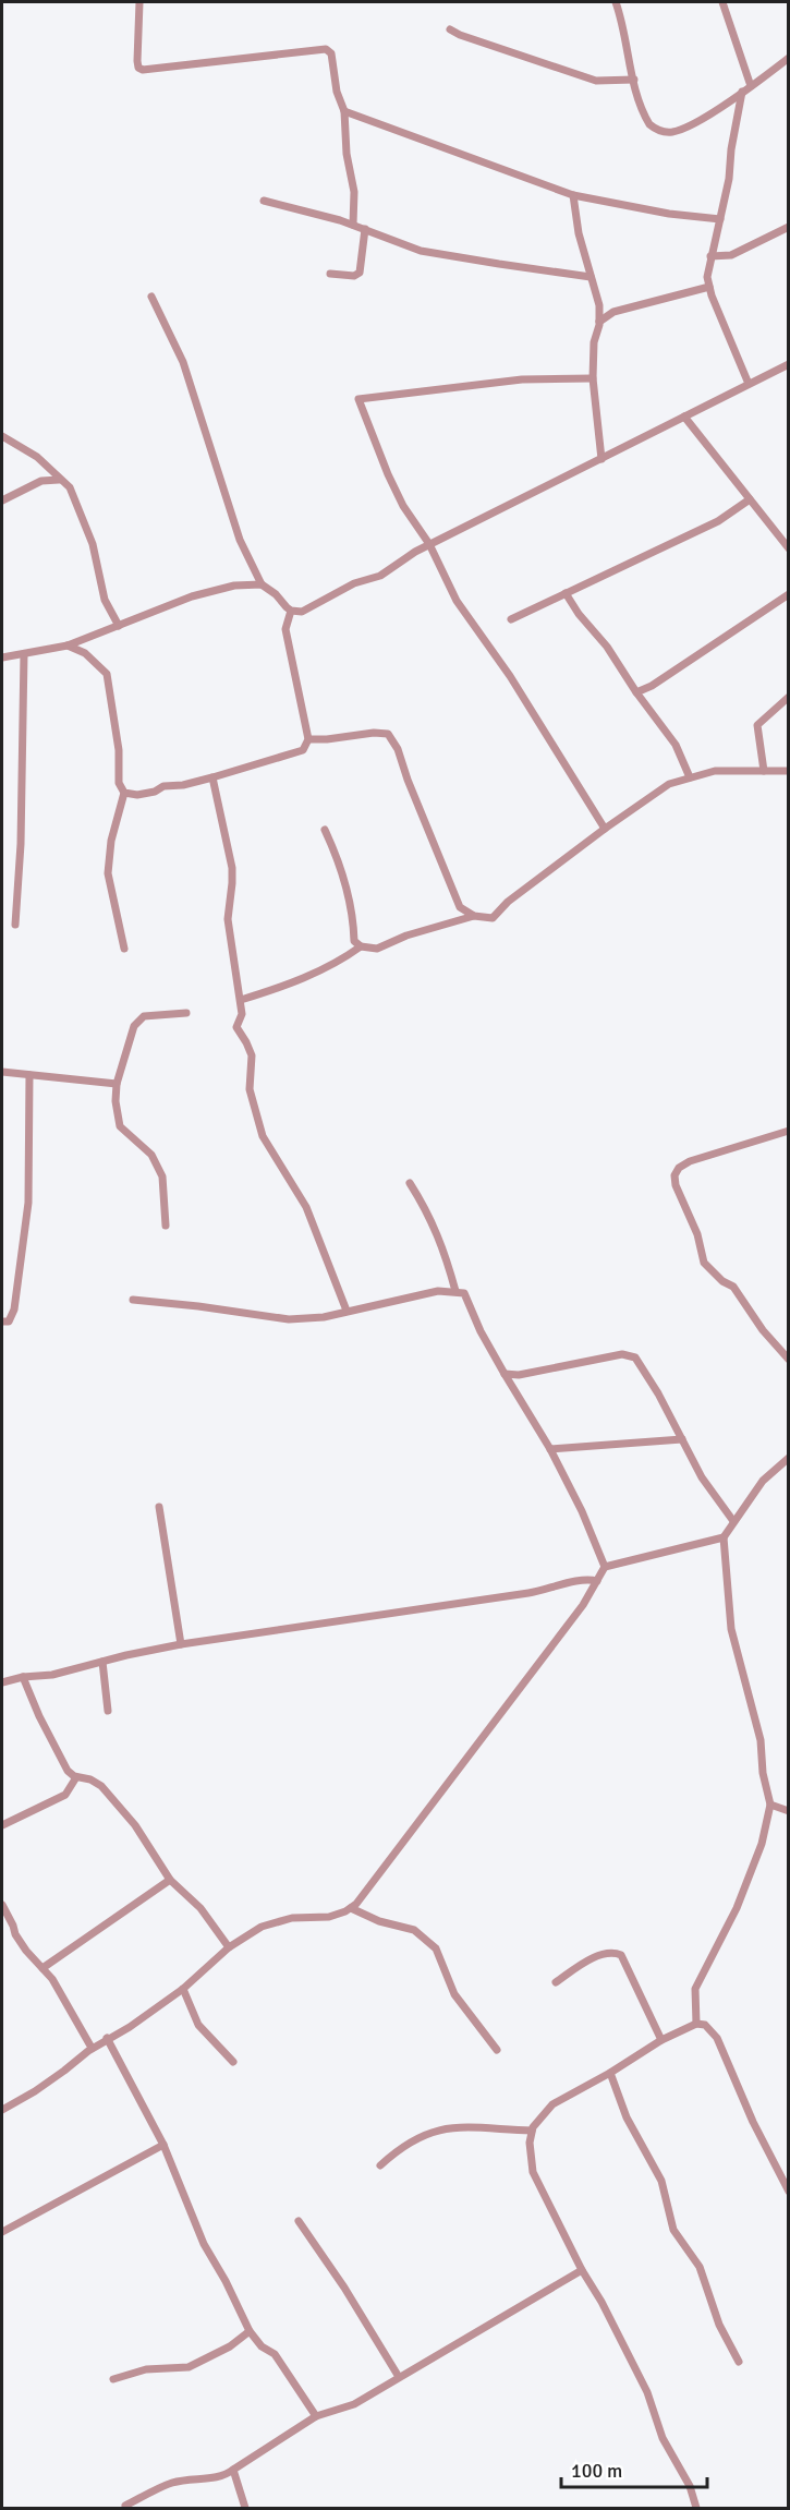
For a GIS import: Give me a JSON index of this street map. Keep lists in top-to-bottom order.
{
  "scale_bar": "100 m"
}
